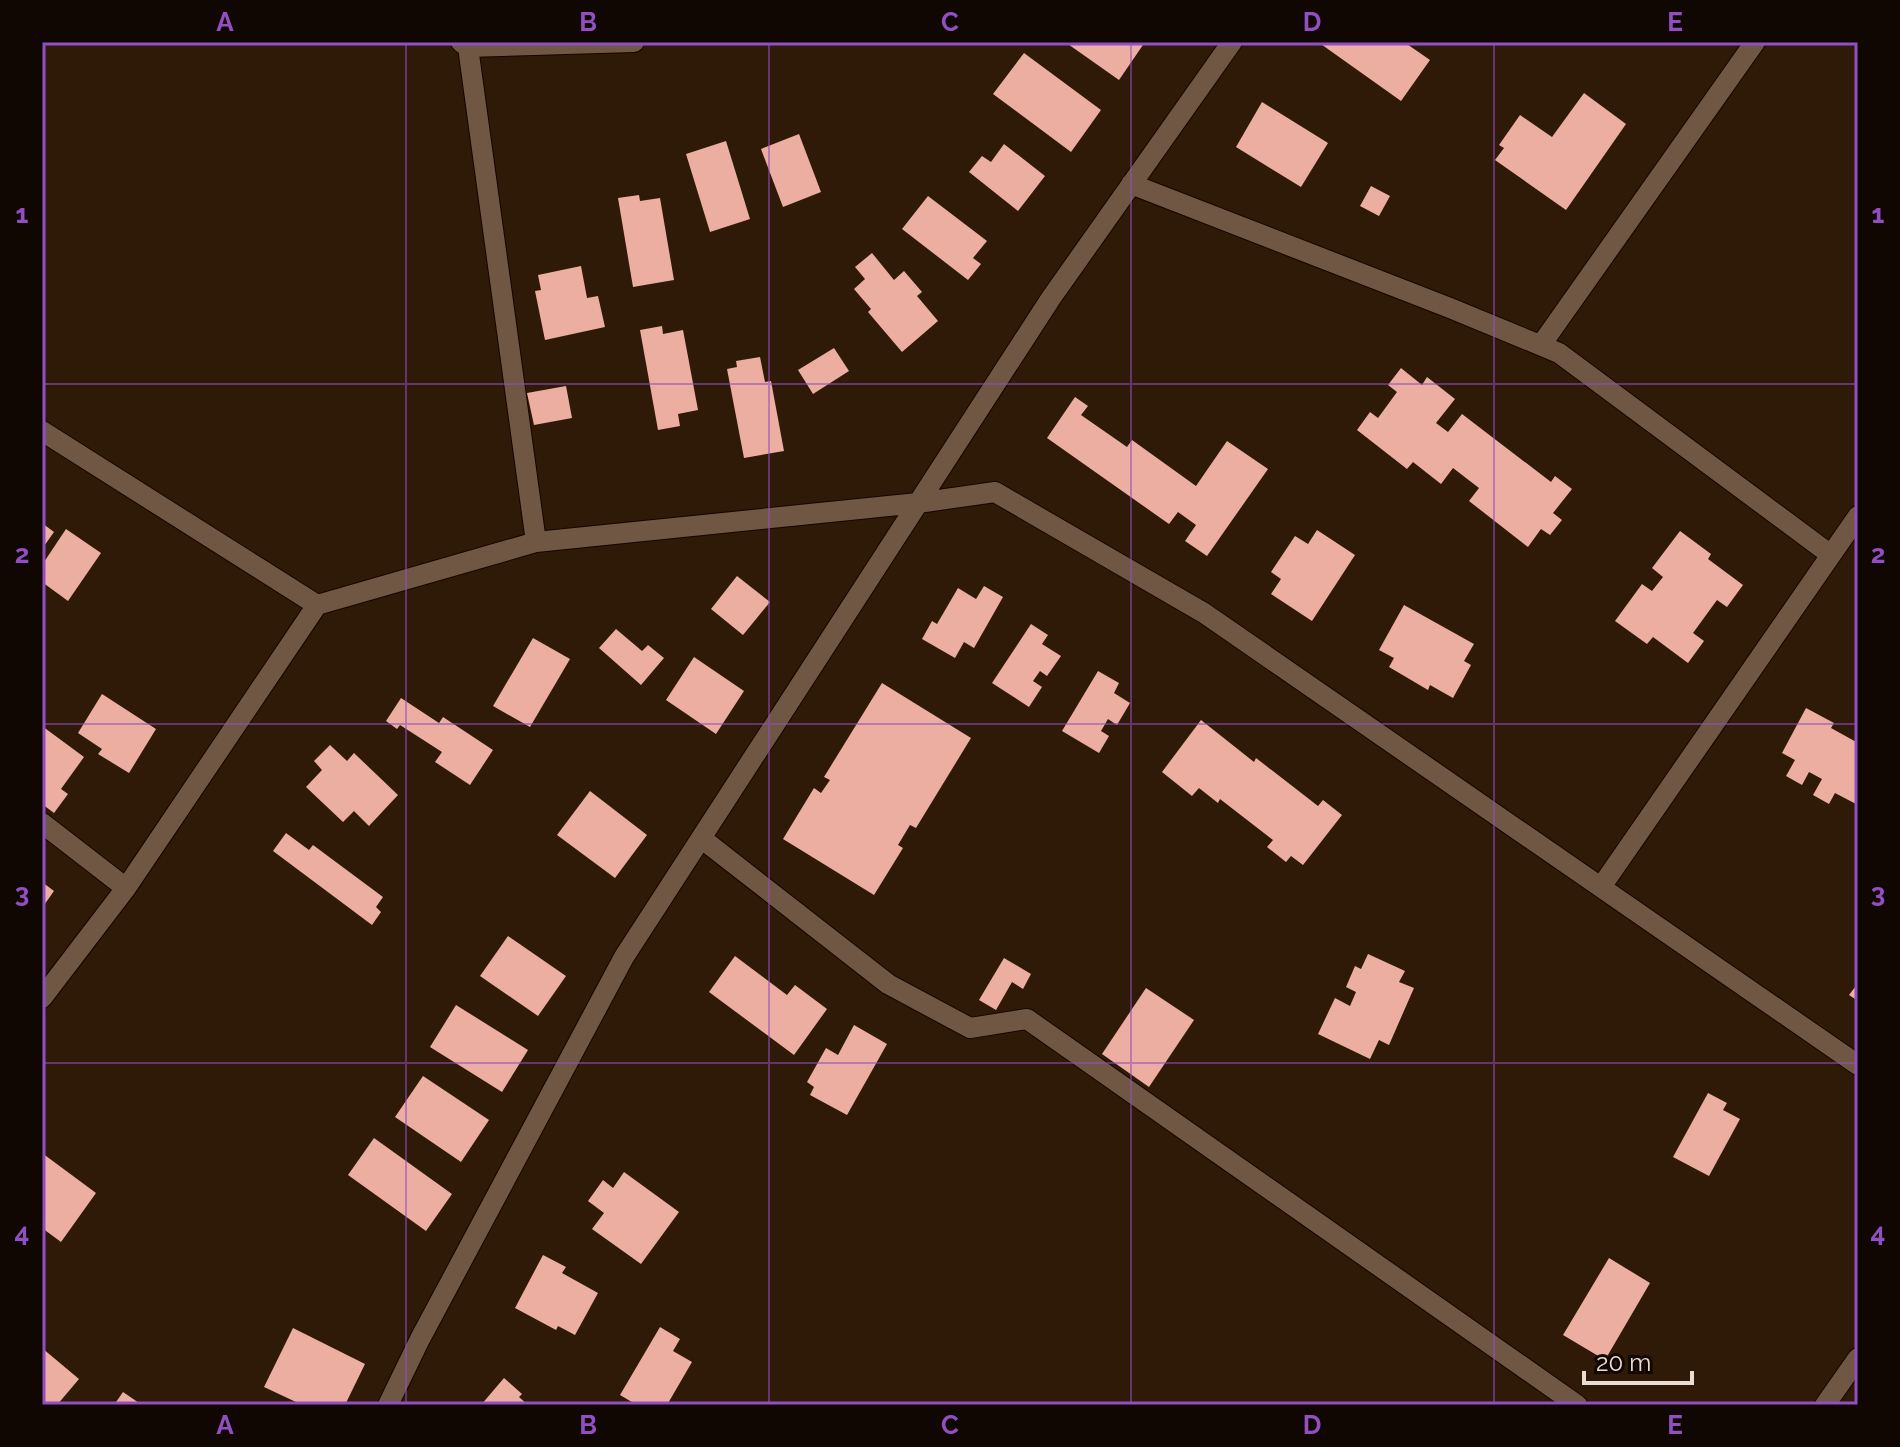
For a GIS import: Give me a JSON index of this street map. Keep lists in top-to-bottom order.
{
  "scale_bar": "20 m",
  "grid": {
    "columns": [
      "A",
      "B",
      "C",
      "D",
      "E"
    ],
    "rows": [
      "1",
      "2",
      "3",
      "4"
    ]
  }
}
